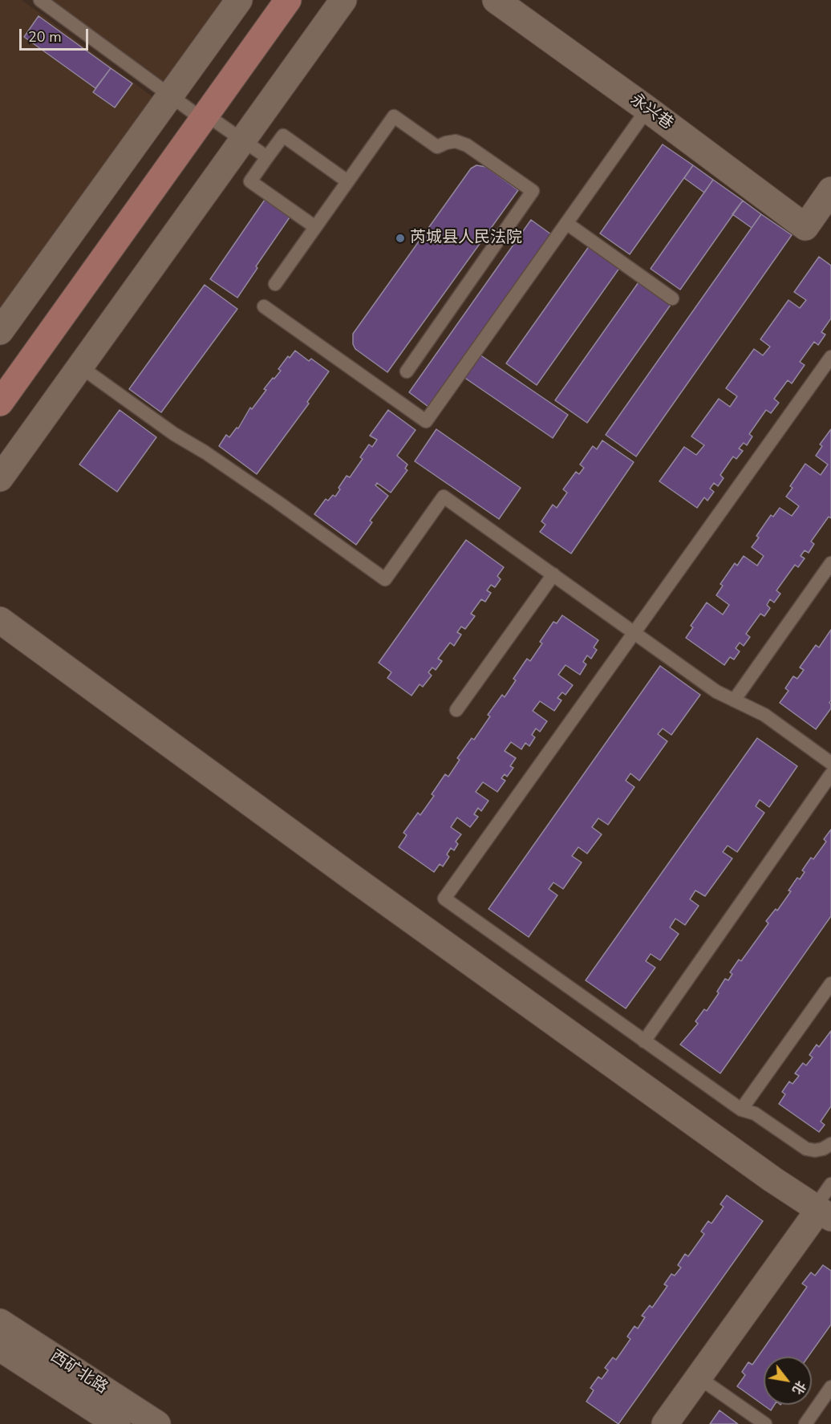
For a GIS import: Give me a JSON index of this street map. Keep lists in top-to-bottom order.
{
  "streets": {
    "street": ["永兴巷", "西矿北路"]
  },
  "places": ["芮城县人民法院"],
  "scale_bar": "20 m",
  "north": "bottom right"
}
